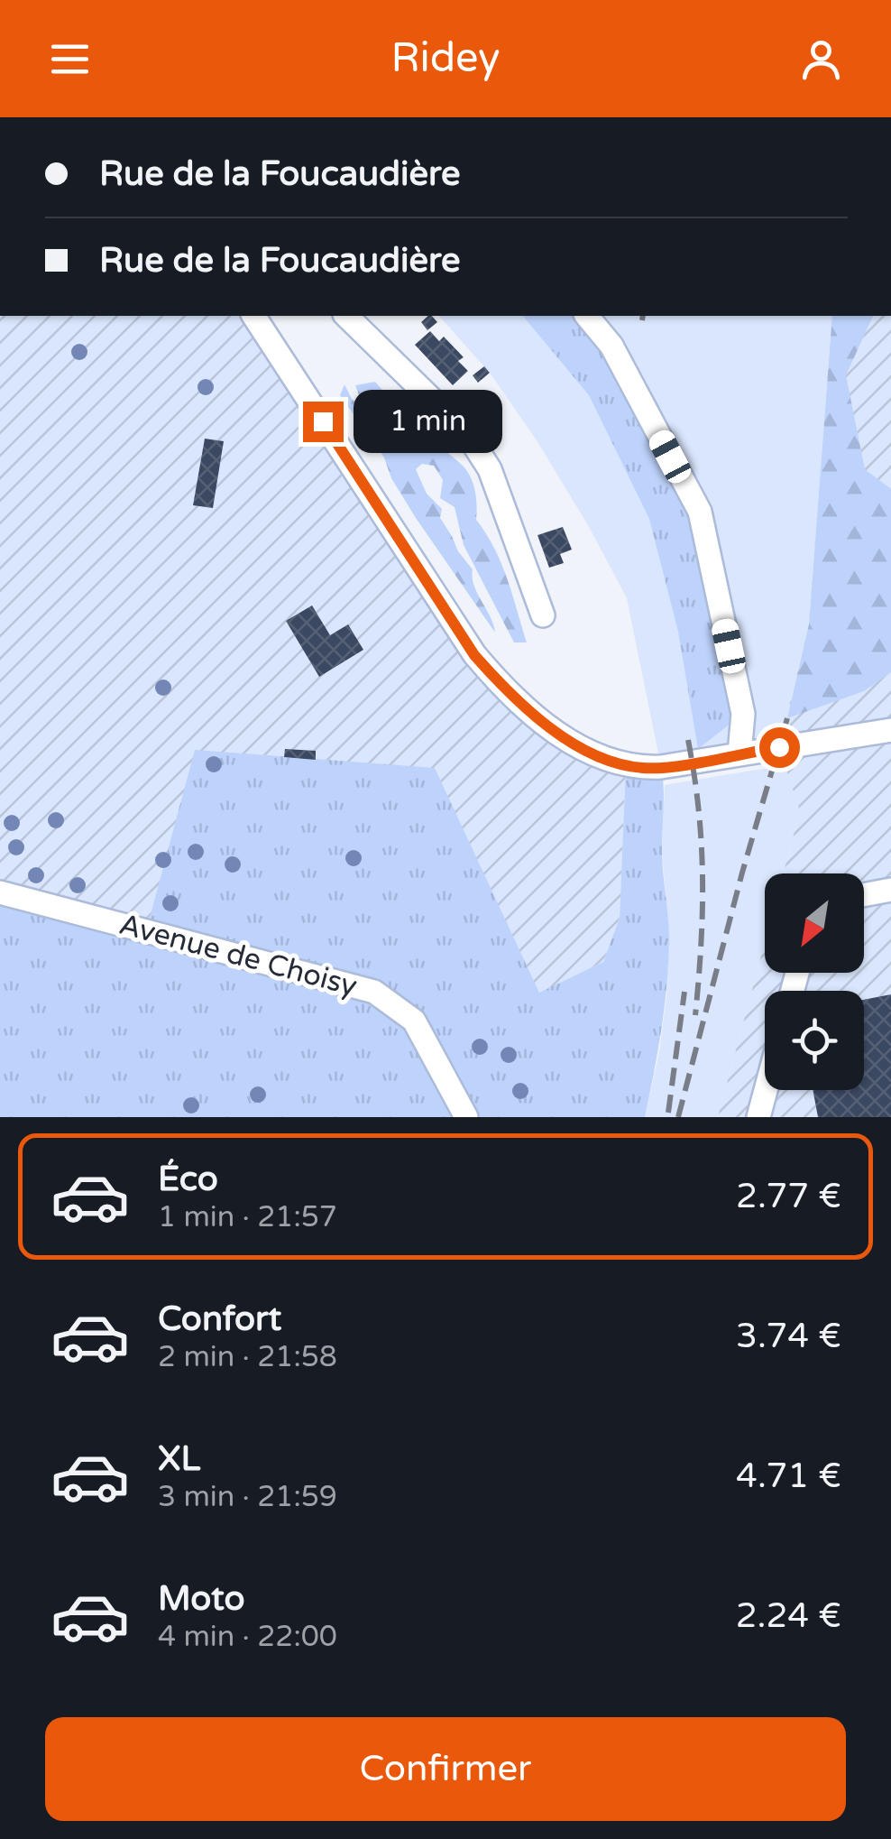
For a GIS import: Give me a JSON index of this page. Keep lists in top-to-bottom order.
{
  "streets": {
    "street": ["Avenue de Choisy"]
  },
  "north": "bottom left",
  "page": {
    "header": "Ridey",
    "banner": ["Rue de la Foucaudière", "Rue de la Foucaudière"],
    "bubble": "1 min",
    "list": [
      {
        "name": "Éco",
        "note": "1 min · 21:57",
        "value": "2.77 €"
      },
      {
        "name": "Confort",
        "note": "2 min · 21:58",
        "value": "3.74 €"
      },
      {
        "name": "XL",
        "note": "3 min · 21:59",
        "value": "4.71 €"
      },
      {
        "name": "Moto",
        "note": "4 min · 22:00",
        "value": "2.24 €"
      }
    ],
    "buttons": "Confirmer"
  }
}
